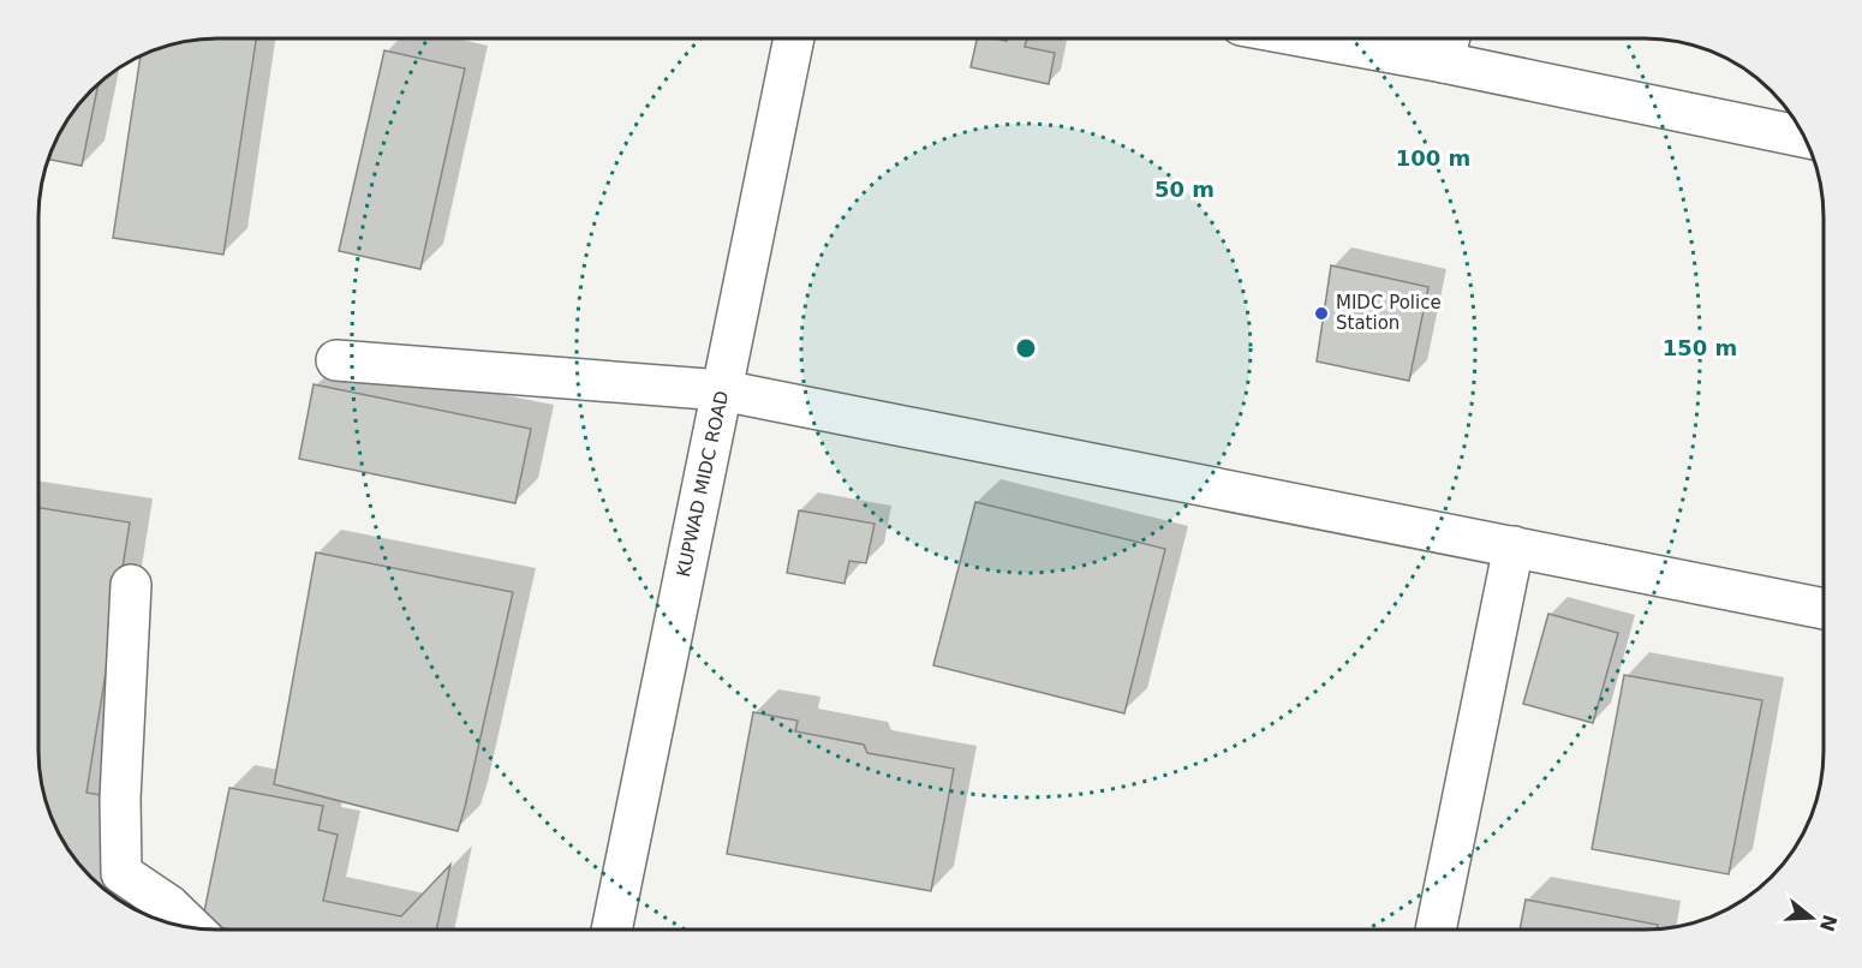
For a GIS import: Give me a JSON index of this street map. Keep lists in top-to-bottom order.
{
  "streets": {
    "street": ["KUPWAD MIDC ROAD"]
  },
  "places": ["MIDC Police Station"],
  "north": "right",
  "rings": ["100 m", "50 m", "150 m"]
}
